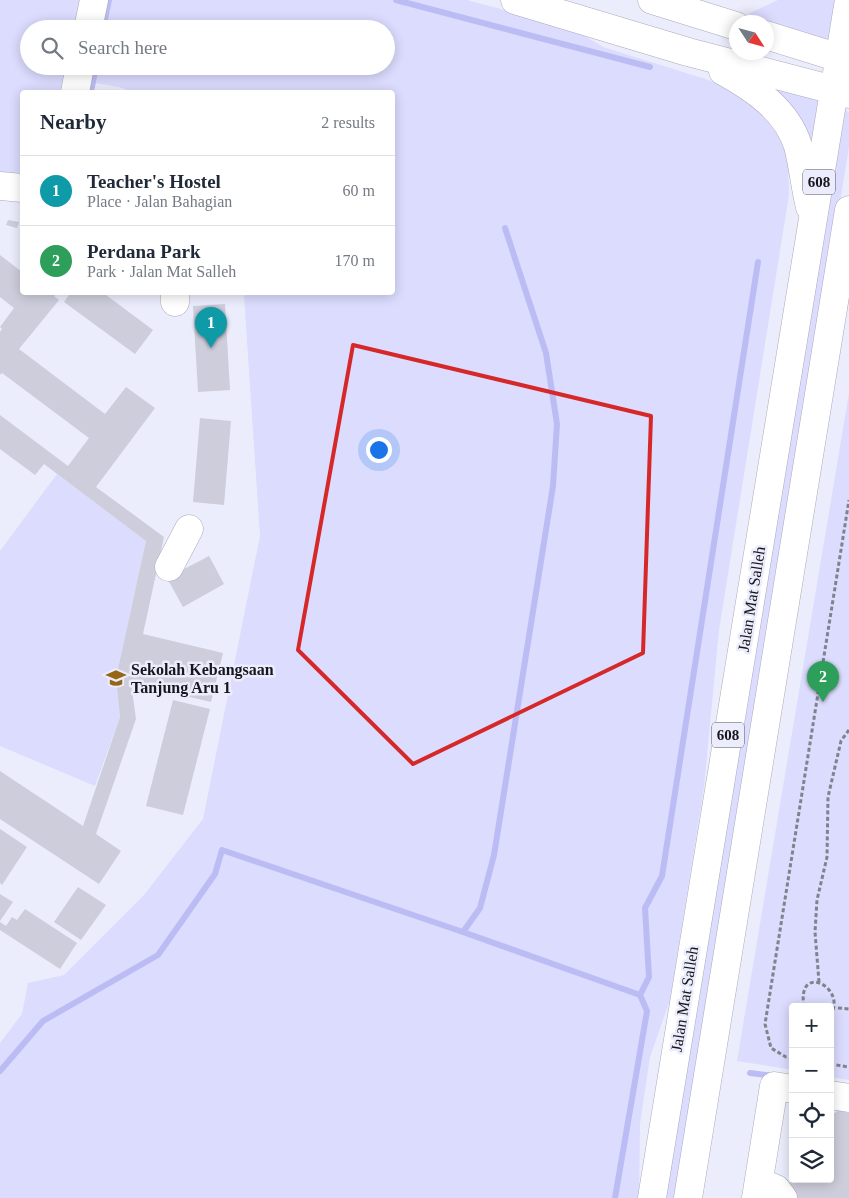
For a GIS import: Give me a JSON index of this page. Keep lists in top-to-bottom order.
{
  "streets": {
    "main road": ["608", "Jalan Mat Salleh"]
  },
  "places": {
    "school or university": ["Sekolah Kebangsaan Tanjung Aru 1"]
  },
  "north": "bottom right",
  "page": {
    "search": "Search here",
    "heading": ["Nearby", "2 results"],
    "list": [
      {
        "mark": "1",
        "name": "Teacher's Hostel",
        "note": "Place · Jalan Bahagian",
        "value": "60 m"
      },
      {
        "mark": "2",
        "name": "Perdana Park",
        "note": "Park · Jalan Mat Salleh",
        "value": "170 m"
      }
    ],
    "pins": ["1", "2"],
    "map_buttons": ["+", "−"]
  }
}
